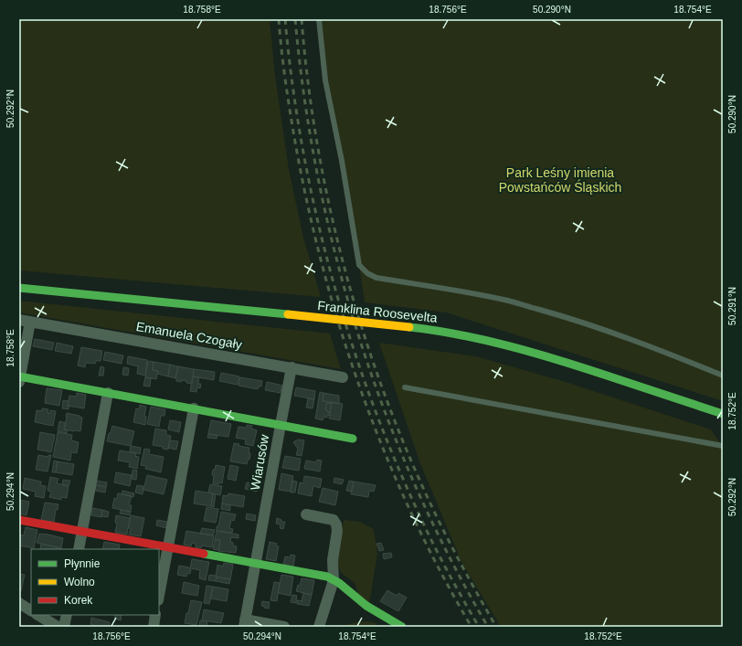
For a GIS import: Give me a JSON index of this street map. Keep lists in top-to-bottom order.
{
  "streets": {
    "street": ["Franklina Roosevelta", "Emanuela Czogały", "Wiarusów"]
  },
  "crossings": [
    ["Emanuela Czogały", "Wiarusów"]
  ],
  "parks": ["Park Leśny imienia Powstańców Śląskich"],
  "legend": ["Płynnie", "Wolno", "Korek"],
  "coordinates": [
    "18.758°E",
    "18.756°E",
    "50.290°N",
    "18.754°E",
    "50.292°N",
    "50.291°N",
    "18.752°E",
    "50.294°N"
  ]
}
